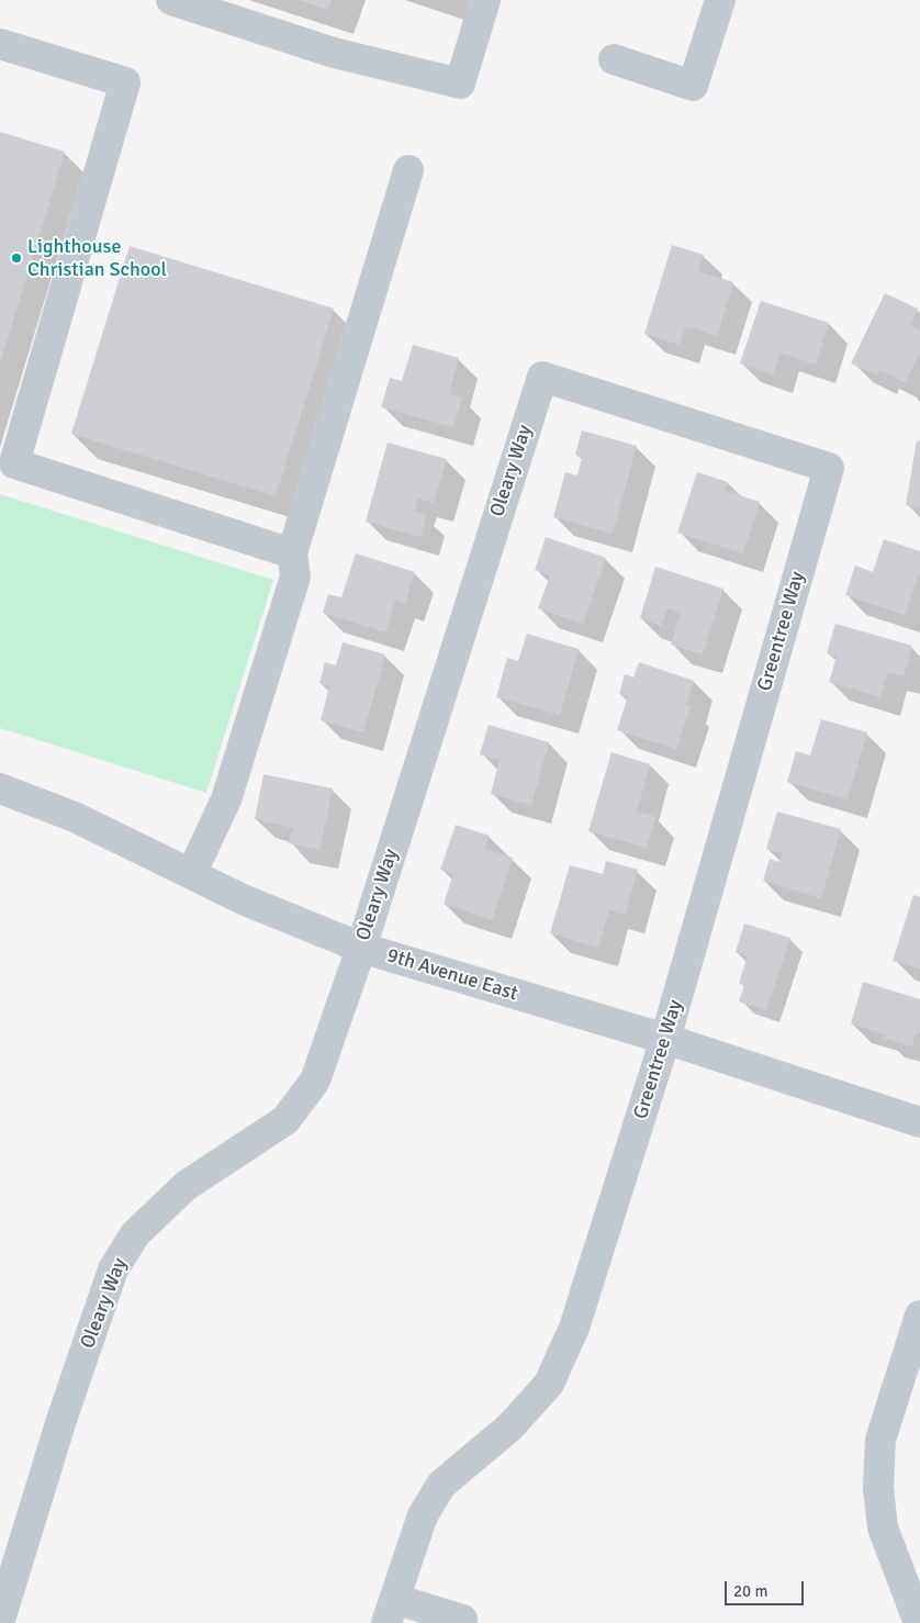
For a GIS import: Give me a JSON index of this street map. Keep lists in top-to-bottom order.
{
  "streets": {
    "street": ["Oleary Way", "Greentree Way", "9th Avenue East"]
  },
  "crossings": [
    ["Oleary Way", "Greentree Way"],
    ["Oleary Way", "9th Avenue East"],
    ["Greentree Way", "9th Avenue East"]
  ],
  "places": ["Lighthouse Christian School"],
  "scale_bar": "20 m"
}
